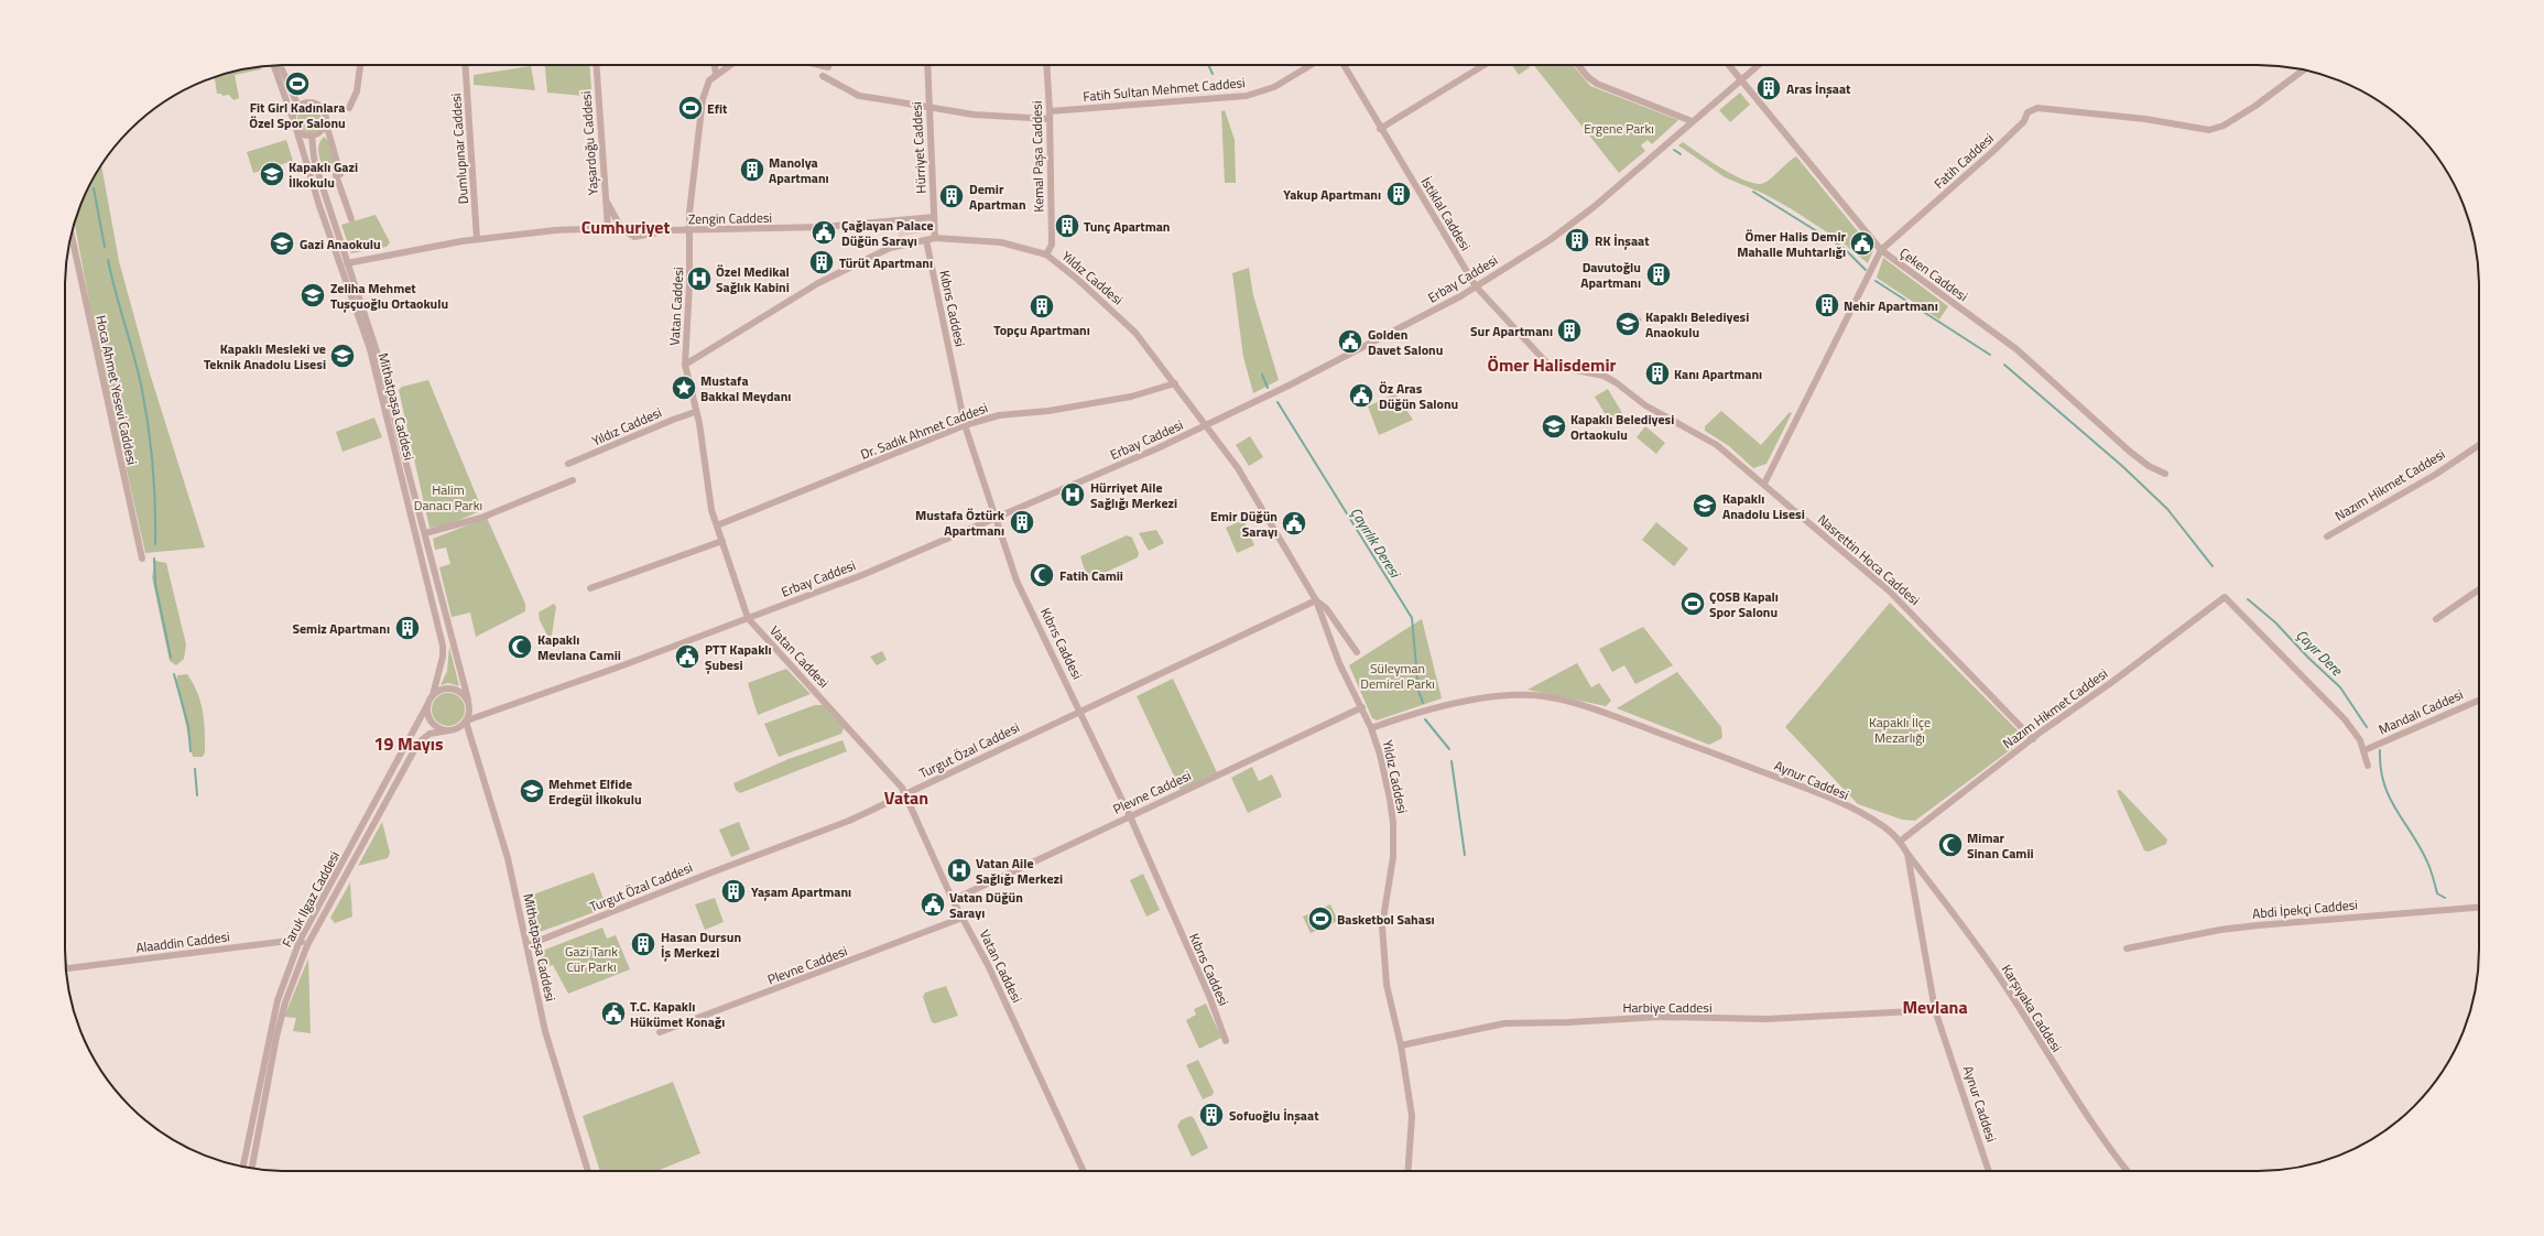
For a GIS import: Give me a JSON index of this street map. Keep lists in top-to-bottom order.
{
  "streets": {
    "street": [
      "Fatih Sultan Mehmet Caddesi",
      "Yaşardoğu Caddesi",
      "Hürriyet Caddesi",
      "Dumlupınar Caddesi",
      "Kemal Paşa Caddesi",
      "Fatih Caddesi",
      "İstiklal Caddesi",
      "Zengin Caddesi",
      "Çeken Caddesi",
      "Yıldız Caddesi",
      "Erbay Caddesi",
      "Vatan Caddesi",
      "Kıbrıs Caddesi",
      "Hoca Ahmet Yesevi Caddesi",
      "Mithatpaşa Caddesi",
      "Dr. Sadık Ahmet Caddesi",
      "Nazım Hikmet Caddesi",
      "Nasrettin Hoca Caddesi",
      "Mandalı Caddesi",
      "Turgut Özal Caddesi",
      "Aynur Caddesi",
      "Plevne Caddesi",
      "Faruk Ilgaz Caddesi",
      "Abdi İpekçi Caddesi",
      "Alaaddin Caddesi",
      "Harbiye Caddesi",
      "Karşıyaka Caddesi"
    ]
  },
  "crossings": [
    ["Fatih Sultan Mehmet Caddesi", "Kemal Paşa Caddesi"],
    ["Hürriyet Caddesi", "Zengin Caddesi"],
    ["Hürriyet Caddesi", "Yıldız Caddesi"],
    ["Kemal Paşa Caddesi", "Yıldız Caddesi"],
    ["Fatih Caddesi", "Çeken Caddesi"],
    ["Fatih Caddesi", "Nasrettin Hoca Caddesi"],
    ["İstiklal Caddesi", "Erbay Caddesi"],
    ["İstiklal Caddesi", "Nasrettin Hoca Caddesi"],
    ["Zengin Caddesi", "Vatan Caddesi"],
    ["Çeken Caddesi", "Erbay Caddesi"],
    ["Yıldız Caddesi", "Erbay Caddesi"],
    ["Yıldız Caddesi", "Vatan Caddesi"],
    ["Yıldız Caddesi", "Kıbrıs Caddesi"],
    ["Yıldız Caddesi", "Dr. Sadık Ahmet Caddesi"],
    ["Yıldız Caddesi", "Turgut Özal Caddesi"],
    ["Yıldız Caddesi", "Aynur Caddesi"],
    ["Yıldız Caddesi", "Plevne Caddesi"],
    ["Yıldız Caddesi", "Harbiye Caddesi"],
    ["Erbay Caddesi", "Vatan Caddesi"],
    ["Erbay Caddesi", "Kıbrıs Caddesi"],
    ["Erbay Caddesi", "Mithatpaşa Caddesi"],
    ["Erbay Caddesi", "Faruk Ilgaz Caddesi"],
    ["Vatan Caddesi", "Dr. Sadık Ahmet Caddesi"],
    ["Vatan Caddesi", "Turgut Özal Caddesi"],
    ["Vatan Caddesi", "Plevne Caddesi"],
    ["Kıbrıs Caddesi", "Dr. Sadık Ahmet Caddesi"],
    ["Kıbrıs Caddesi", "Turgut Özal Caddesi"],
    ["Kıbrıs Caddesi", "Plevne Caddesi"],
    ["Mithatpaşa Caddesi", "Turgut Özal Caddesi"],
    ["Mithatpaşa Caddesi", "Faruk Ilgaz Caddesi"],
    ["Nazım Hikmet Caddesi", "Nasrettin Hoca Caddesi"],
    ["Nazım Hikmet Caddesi", "Mandalı Caddesi"],
    ["Nazım Hikmet Caddesi", "Aynur Caddesi"],
    ["Aynur Caddesi", "Harbiye Caddesi"],
    ["Aynur Caddesi", "Karşıyaka Caddesi"],
    ["Faruk Ilgaz Caddesi", "Alaaddin Caddesi"]
  ],
  "districts": [
    "Cumhuriyet",
    "Ömer Halisdemir",
    "19 Mayıs",
    "Vatan",
    "Mevlana"
  ],
  "water": ["Çayırlık Deresi", "Çayır Dere"],
  "parks": [
    "Ergene Parkı",
    "Halim Danacı Parkı",
    "Süleyman Demirel Parkı",
    "Kapaklı İlçe Mezarlığı",
    "Gazi Tarık Cür Parkı"
  ],
  "places": {
    "sports": [
      "Fit Girl Kadınlara Özel Spor Salonu",
      "Efit",
      "ÇOSB Kapalı Spor Salonu",
      "Basketbol Sahası"
    ],
    "building": [
      "Aras İnşaat",
      "Manolya Apartmanı",
      "Yakup Apartmanı",
      "Demir Apartman",
      "Tunç Apartman",
      "RK İnşaat",
      "Türüt Apartmanı",
      "Davutoğlu Apartmanı",
      "Nehir Apartmanı",
      "Topçu Apartmanı",
      "Sur Apartmanı",
      "Kanı Apartmanı",
      "Mustafa Öztürk Apartmanı",
      "Semiz Apartmanı",
      "Yaşam Apartmanı",
      "Hasan Dursun İş Merkezi",
      "Sofuoğlu İnşaat"
    ],
    "school or university": [
      "Kapaklı Gazi İlkokulu",
      "Gazi Anaokulu",
      "Zeliha Mehmet Tuşçuoğlu Ortaokulu",
      "Kapaklı Belediyesi Anaokulu",
      "Kapaklı Mesleki ve Teknik Anadolu Lisesi",
      "Kapaklı Belediyesi Ortaokulu",
      "Kapaklı Anadolu Lisesi",
      "Mehmet Elfide Erdegül İlkokulu"
    ],
    "public building": [
      "Çağlayan Palace Düğün Sarayı",
      "Ömer Halis Demir Mahalle Muhtarlığı",
      "Golden Davet Salonu",
      "Öz Aras Düğün Salonu",
      "Emir Düğün Sarayı",
      "PTT Kapaklı Şubesi",
      "Vatan Düğün Sarayı",
      "T.C. Kapaklı Hükümet Konağı"
    ],
    "hospital": ["Özel Medikal Sağlık Kabini", "Hürriyet Aile Sağlığı Merkezi", "Vatan Aile Sağlığı Merkezi"],
    "place": ["Mustafa Bakkal Meydanı"],
    "mosque": ["Fatih Camii", "Kapaklı Mevlana Camii", "Mimar Sinan Camii"]
  }
}
